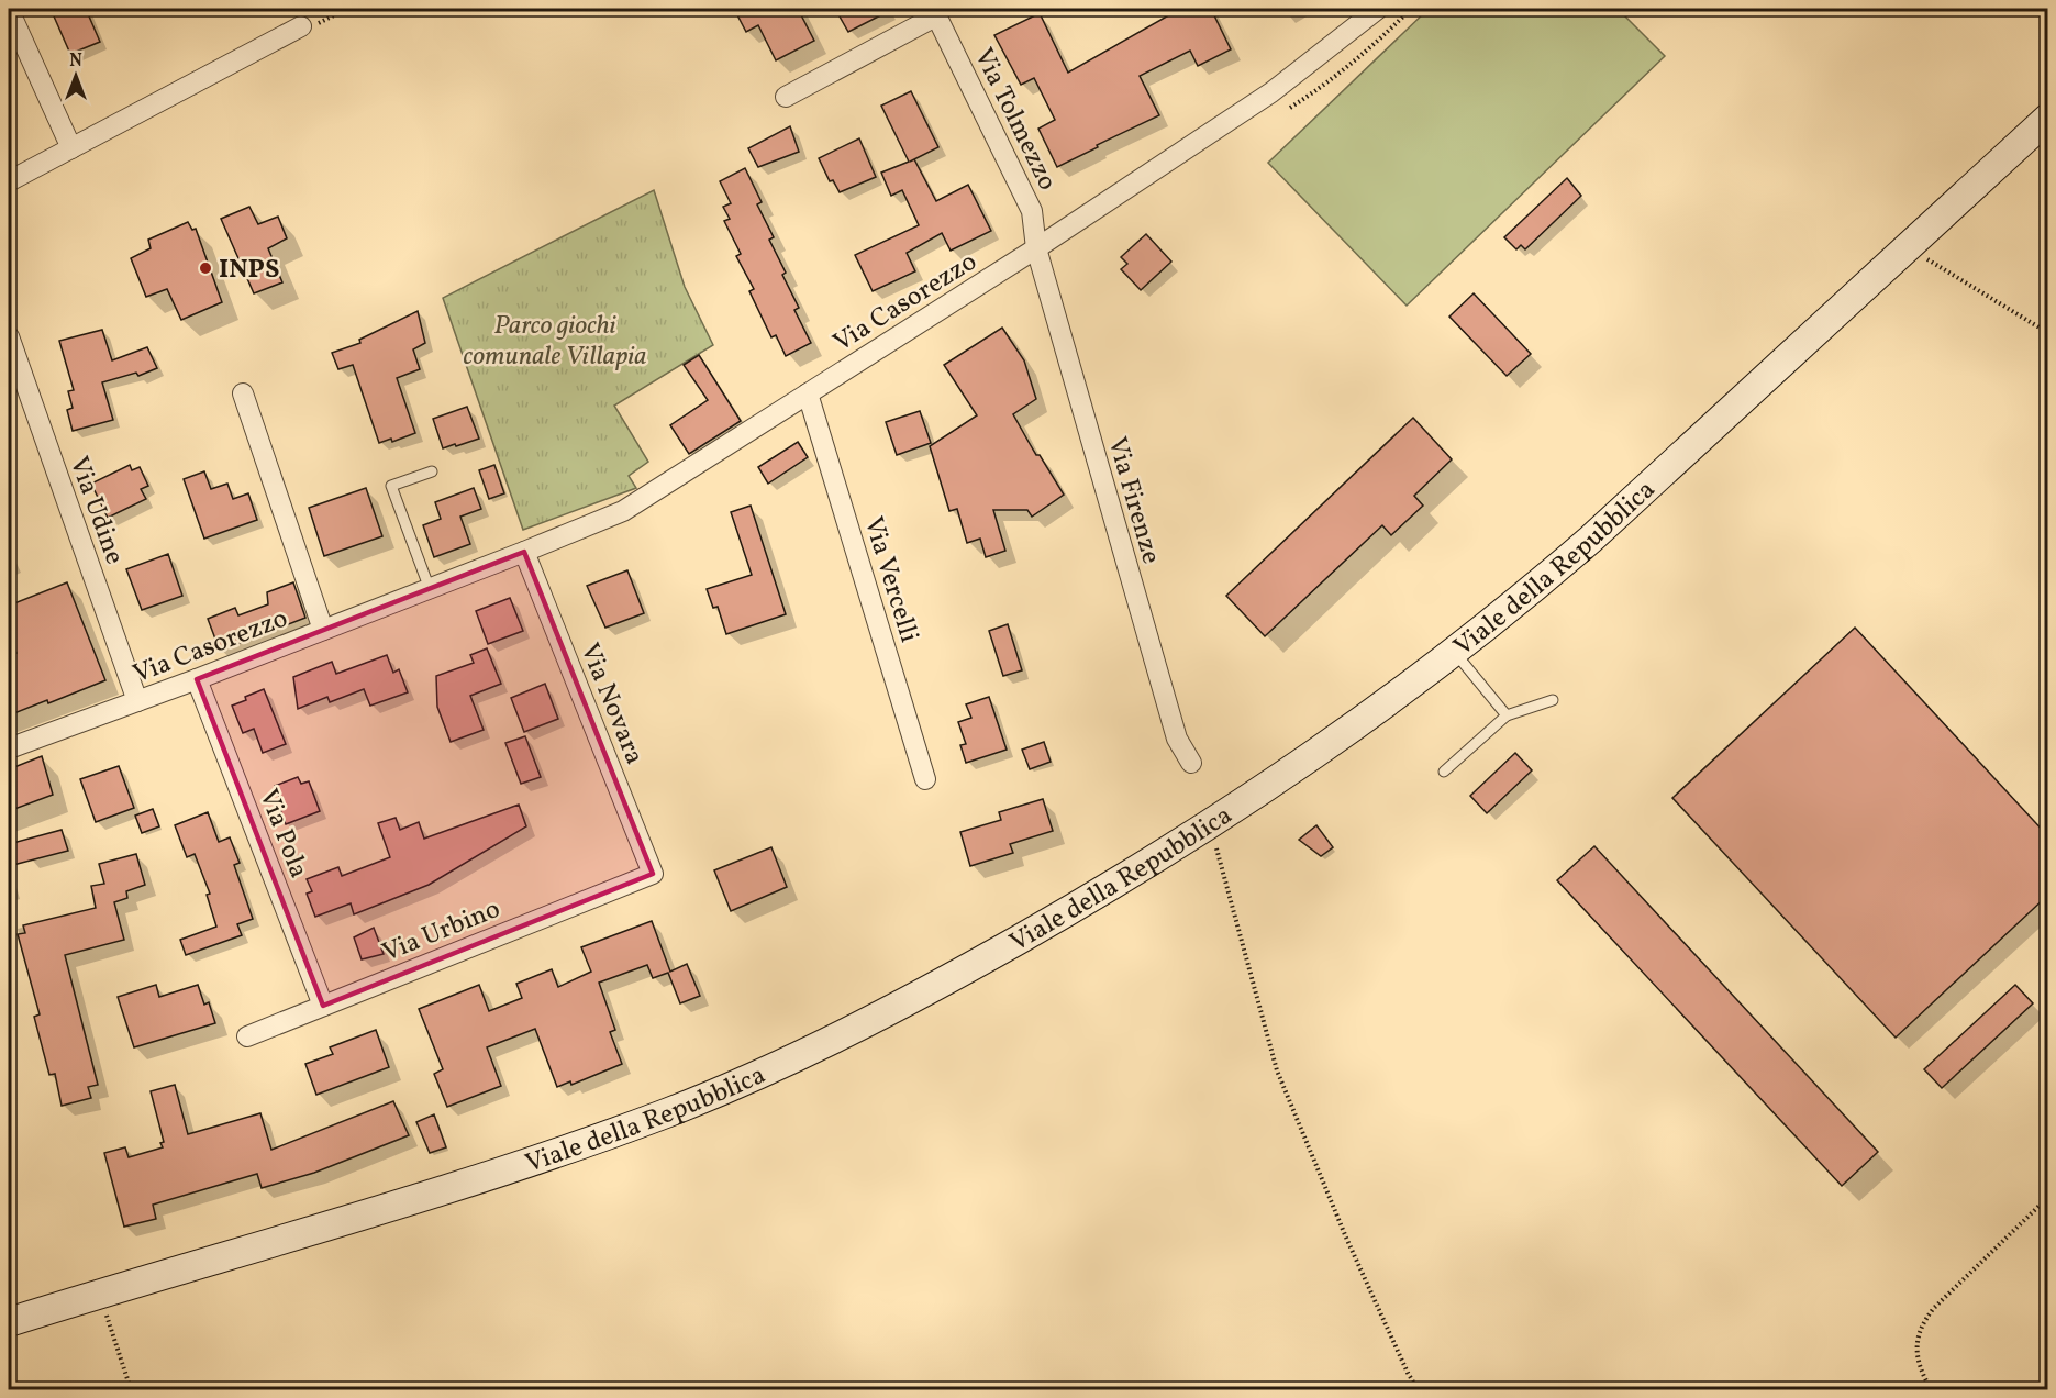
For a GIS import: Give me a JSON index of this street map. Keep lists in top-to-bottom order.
{
  "streets": {
    "street": [
      "Via Tolmezzo",
      "Via Casorezzo",
      "Via Firenze",
      "Via Udine",
      "Viale della Repubblica",
      "Via Vercelli",
      "Via Novara",
      "Via Pola",
      "Via Urbino"
    ]
  },
  "crossings": [
    ["Via Tolmezzo", "Via Casorezzo"],
    ["Via Tolmezzo", "Via Firenze"],
    ["Via Casorezzo", "Via Firenze"],
    ["Via Casorezzo", "Via Udine"],
    ["Via Casorezzo", "Via Vercelli"],
    ["Via Casorezzo", "Via Novara"],
    ["Via Casorezzo", "Via Pola"],
    ["Via Novara", "Via Urbino"],
    ["Via Pola", "Via Urbino"]
  ],
  "parks": ["Parco giochi comunale Villapia"],
  "places": ["INPS"],
  "north": "top"
}
